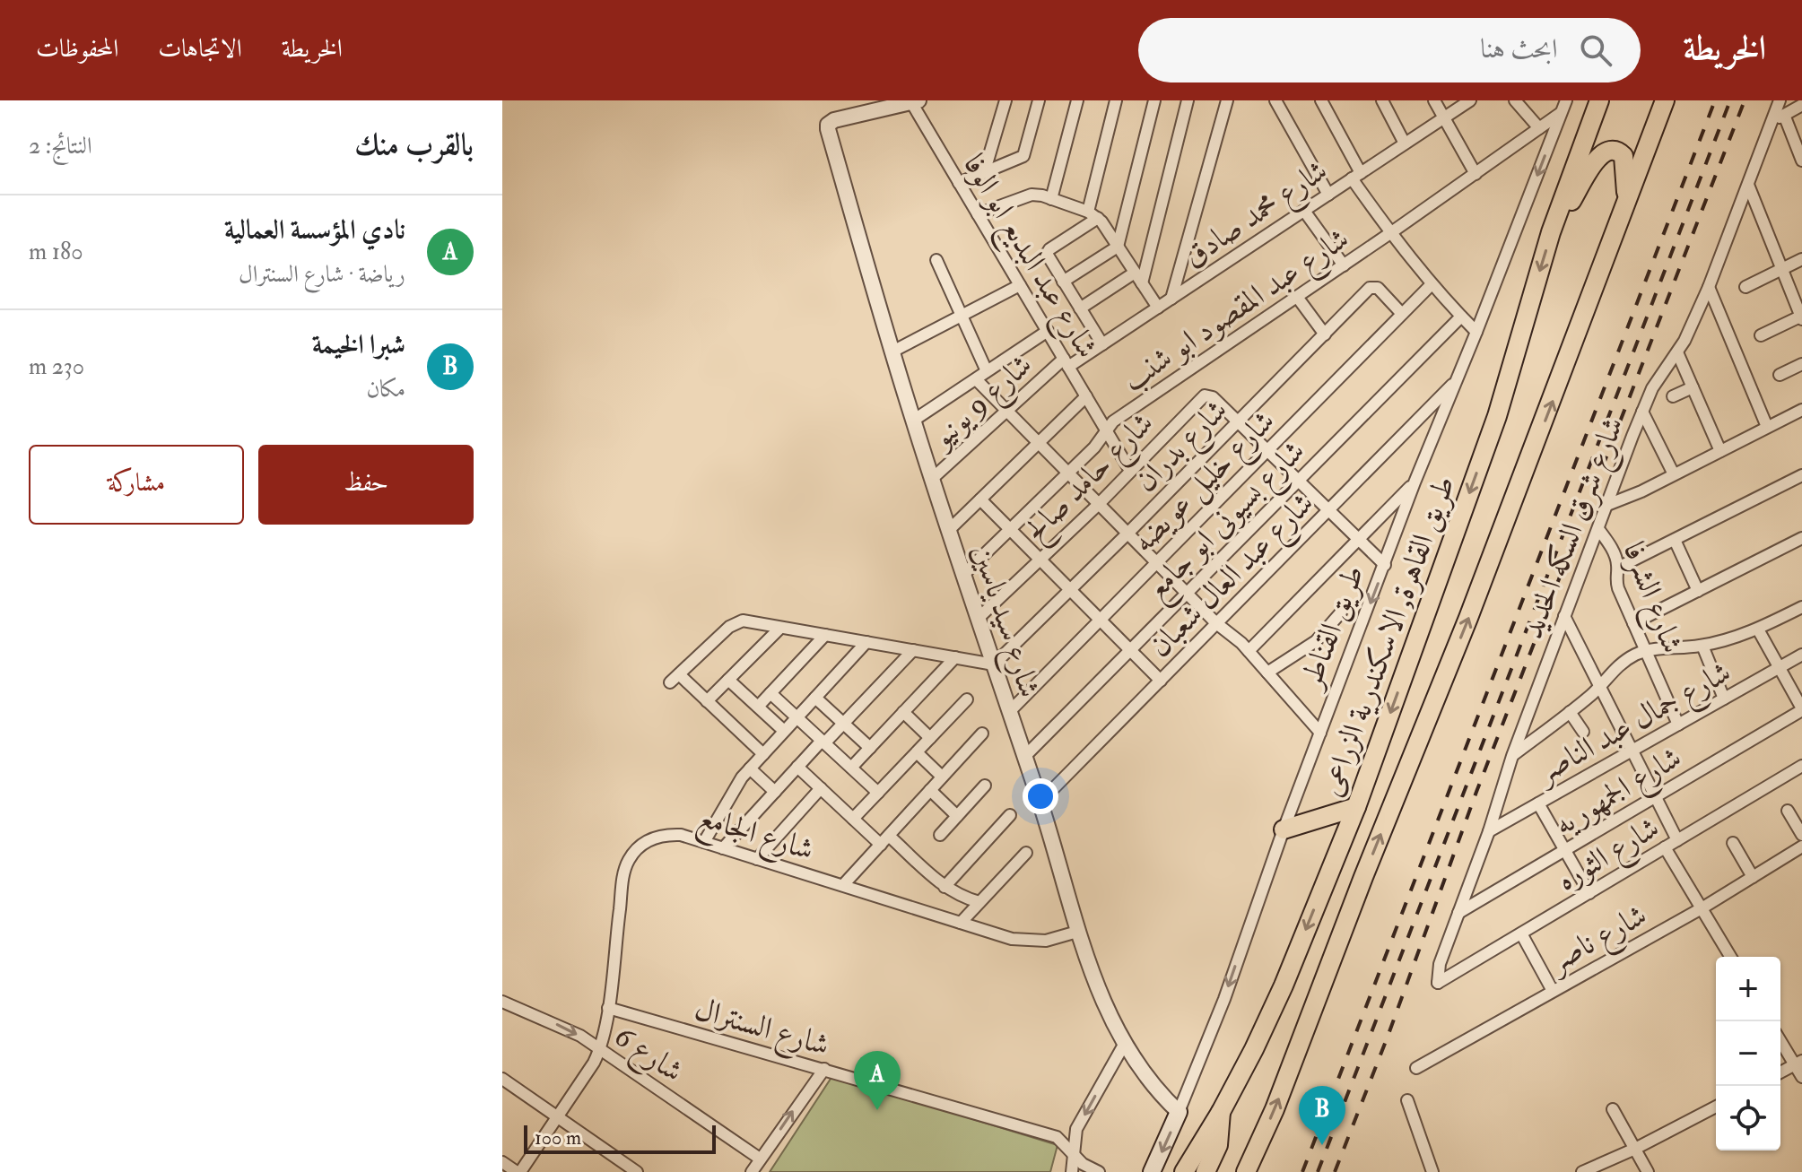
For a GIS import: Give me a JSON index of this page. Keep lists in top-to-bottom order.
{
  "streets": {
    "main road": ["طريق القناطر", "طريق القاهرة, الاسكندرية الزراعى"],
    "street": [
      "شارع محمد صادق",
      "شارع عبد البديع ابو الوفا",
      "شارع عبد المقصود ابو شنب",
      "شارع 9 يونيو",
      "شارع بدران",
      "شارع حامد صالح",
      "شارع خليل عويضه",
      "شارع بسيونى ابو جامع",
      "شارع شرق السكه الحديد",
      "شارع عبد العال شعبان",
      "شارع الشرفا",
      "شارع سيد ياسين",
      "شارع جمال عبد الناصر",
      "شارع الجمهوريه",
      "شارع الجامع",
      "شارع الثوره",
      "شارع ناصر",
      "شارع السنترال",
      "شارع 6"
    ]
  },
  "crossings": [
    ["شارع محمد صادق", "شارع عبد البديع ابو الوفا"],
    ["شارع محمد صادق", "شارع 9 يونيو"],
    ["شارع عبد البديع ابو الوفا", "شارع عبد المقصود ابو شنب"],
    ["شارع عبد البديع ابو الوفا", "شارع 9 يونيو"],
    ["شارع عبد البديع ابو الوفا", "شارع حامد صالح"],
    ["شارع عبد البديع ابو الوفا", "شارع سيد ياسين"],
    ["شارع عبد المقصود ابو شنب", "شارع سيد ياسين"],
    ["شارع عبد المقصود ابو شنب", "طريق القناطر"],
    ["شارع 9 يونيو", "شارع سيد ياسين"],
    ["شارع بدران", "شارع حامد صالح"],
    ["شارع بدران", "شارع خليل عويضه"],
    ["شارع بدران", "شارع سيد ياسين"],
    ["شارع حامد صالح", "شارع سيد ياسين"],
    ["شارع خليل عويضه", "شارع سيد ياسين"],
    ["شارع بسيونى ابو جامع", "شارع سيد ياسين"],
    ["شارع شرق السكه الحديد", "شارع الشرفا"],
    ["شارع شرق السكه الحديد", "شارع جمال عبد الناصر"],
    ["شارع شرق السكه الحديد", "شارع الجمهوريه"],
    ["شارع شرق السكه الحديد", "شارع الثوره"],
    ["شارع عبد العال شعبان", "شارع سيد ياسين"],
    ["شارع عبد العال شعبان", "طريق القناطر"],
    ["شارع الشرفا", "شارع جمال عبد الناصر"],
    ["شارع سيد ياسين", "طريق القناطر"],
    ["شارع سيد ياسين", "شارع الجامع"],
    ["شارع الجامع", "شارع السنترال"],
    ["شارع الجامع", "شارع 6"]
  ],
  "scale_bar": "100 m",
  "page": {
    "header": "الخريطة",
    "search": "ابحث هنا",
    "nav": ["الخريطة", "الاتجاهات", "المحفوظات"],
    "heading": ["بالقرب منك", "النتائج: 2"],
    "list": [
      {
        "mark": "A",
        "name": "نادي المؤسسة العمالية",
        "note": "رياضة · شارع السنترال",
        "value": "180 m"
      },
      {
        "mark": "B",
        "name": "شبرا الخيمة",
        "note": "مكان",
        "value": "230 m"
      }
    ],
    "buttons": ["حفظ", "مشاركة"],
    "map_buttons": ["+", "−"],
    "pins": ["A", "B"],
    "scale": "100 m"
  }
}
